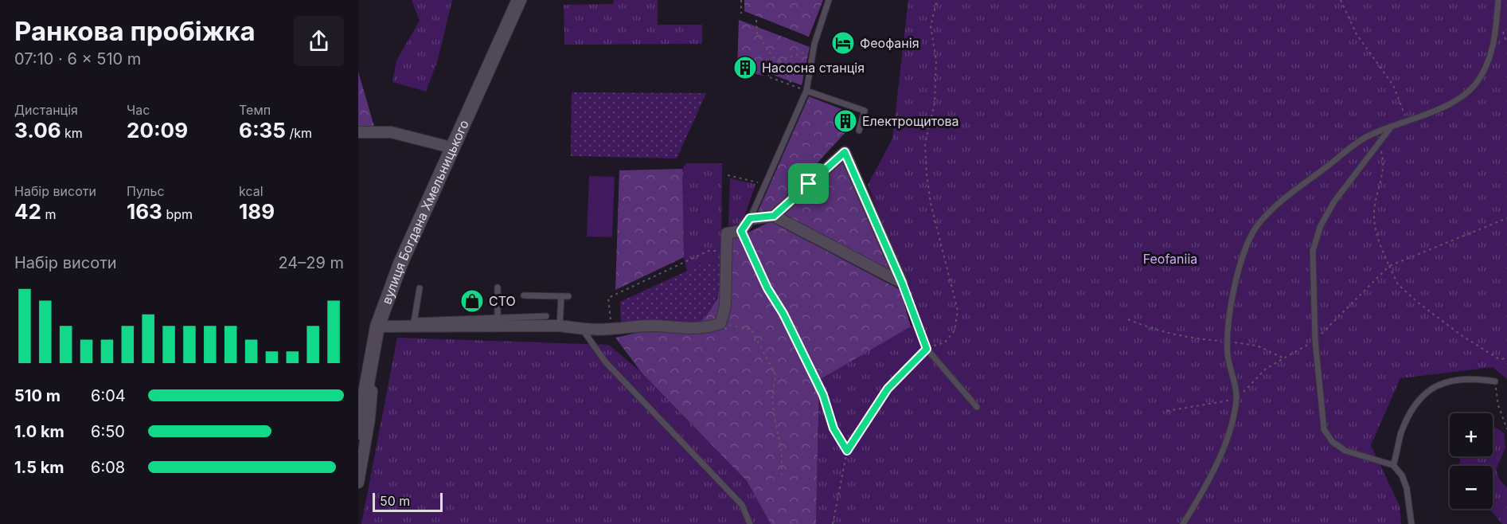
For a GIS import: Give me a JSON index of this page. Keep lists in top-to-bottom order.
{
  "streets": {
    "street": ["вулиця Богдана Хмельницького"]
  },
  "parks": ["Feofaniia"],
  "places": {
    "hotel": ["Феофанія"],
    "building": ["Насосна станція", "Електрощитова"],
    "shop": ["СТО"]
  },
  "scale_bar": "50 m",
  "page": {
    "heading": ["Ранкова пробіжка", "07:10 · 6 × 510 m"],
    "stats": [
      ["Дистанція", "3.06 km"],
      ["Час", "20:09"],
      ["Темп", "6:35 /km"],
      ["Набір висоти", "42 m"],
      ["Пульс", "163 bpm"],
      ["kcal", "189"]
    ],
    "chart": ["Набір висоти", "24–29 m"],
    "list": [
      {
        "name": "510 m",
        "note": "6:04"
      },
      {
        "name": "1.0 km",
        "note": "6:50"
      },
      {
        "name": "1.5 km",
        "note": "6:08"
      }
    ],
    "map_buttons": ["+", "−"],
    "scale": "50 m"
  }
}
